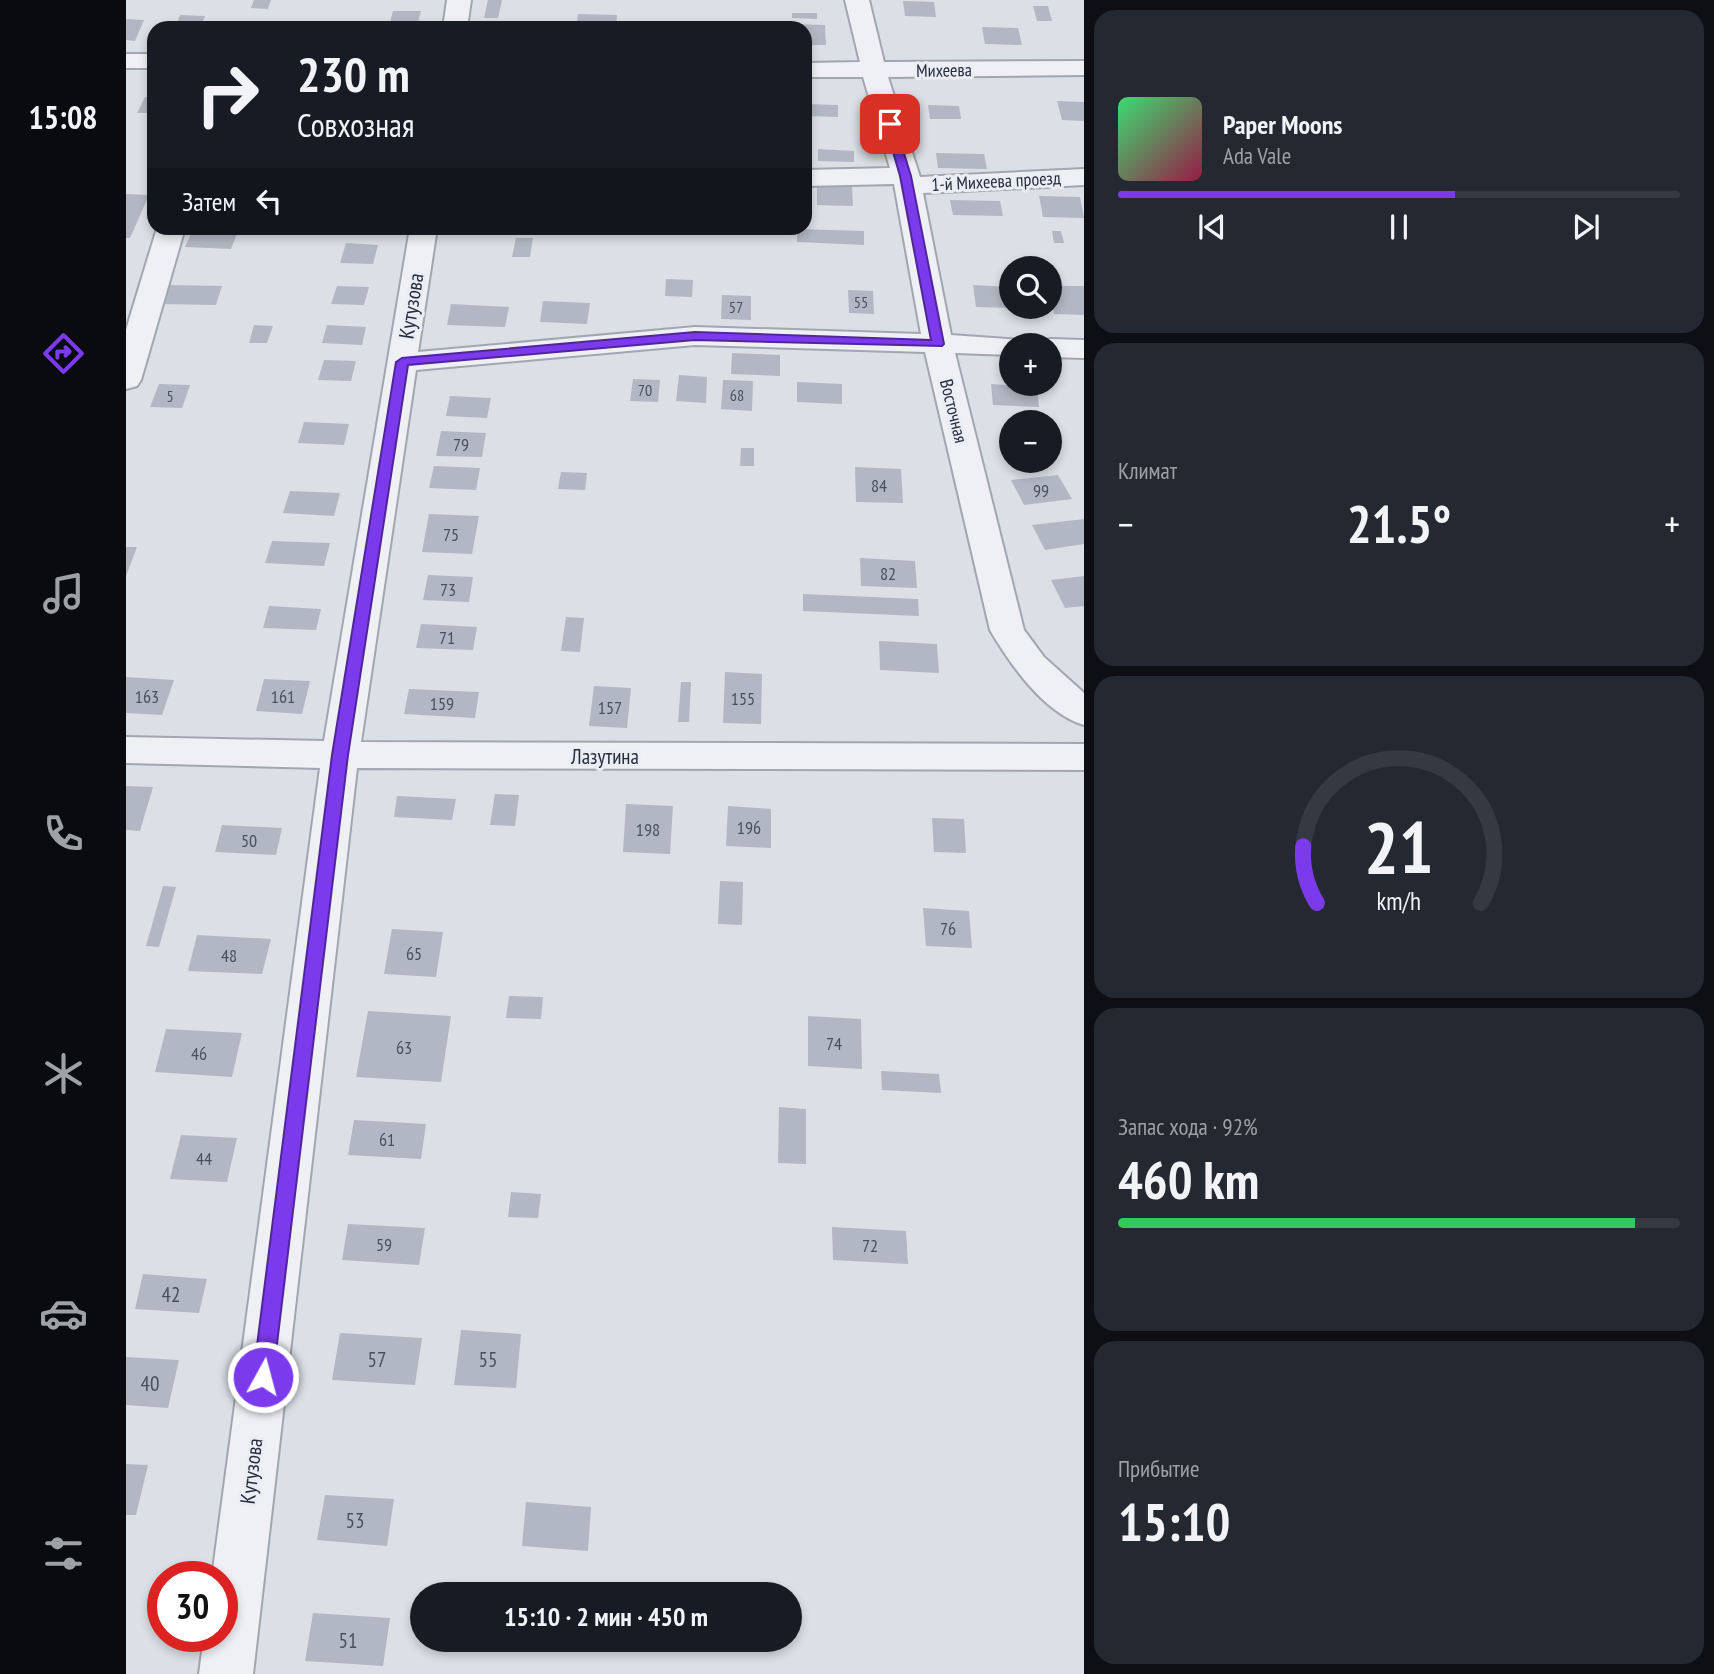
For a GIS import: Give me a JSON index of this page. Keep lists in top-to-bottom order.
{
  "streets": {
    "street": [
      "Михеева",
      "1-й Михеева проезд",
      "Кутузова",
      "Восточная",
      "Лазутина"
    ]
  },
  "crossings": [
    ["Михеева", "Восточная"],
    ["1-й Михеева проезд", "Восточная"],
    ["Кутузова", "Лазутина"]
  ],
  "house_numbers": [
    "55",
    "57",
    "70",
    "68",
    "5",
    "79",
    "84",
    "99",
    "75",
    "82",
    "73",
    "71",
    "163",
    "161",
    "155",
    "159",
    "157",
    "196",
    "198",
    "50",
    "76",
    "65",
    "48",
    "74",
    "63",
    "46",
    "61",
    "44",
    "59",
    "72",
    "42",
    "57",
    "55",
    "40",
    "53",
    "51"
  ],
  "page": {
    "tabs": "15:08",
    "turn": ["230 m", "Совхозная"],
    "song": ["Paper Moons", "Ada Vale"],
    "then": "Затем",
    "map_buttons": ["+", "−"],
    "tile": [
      "Климат",
      ["Запас хода · 92%", "460 km"],
      ["Прибытие", "15:10"]
    ],
    "heat": ["−", "21.5°", "+"],
    "limit": "30",
    "trip": "15:10 · 2 мин · 450 m",
    "gauge": ["21", "km/h"]
  }
}
